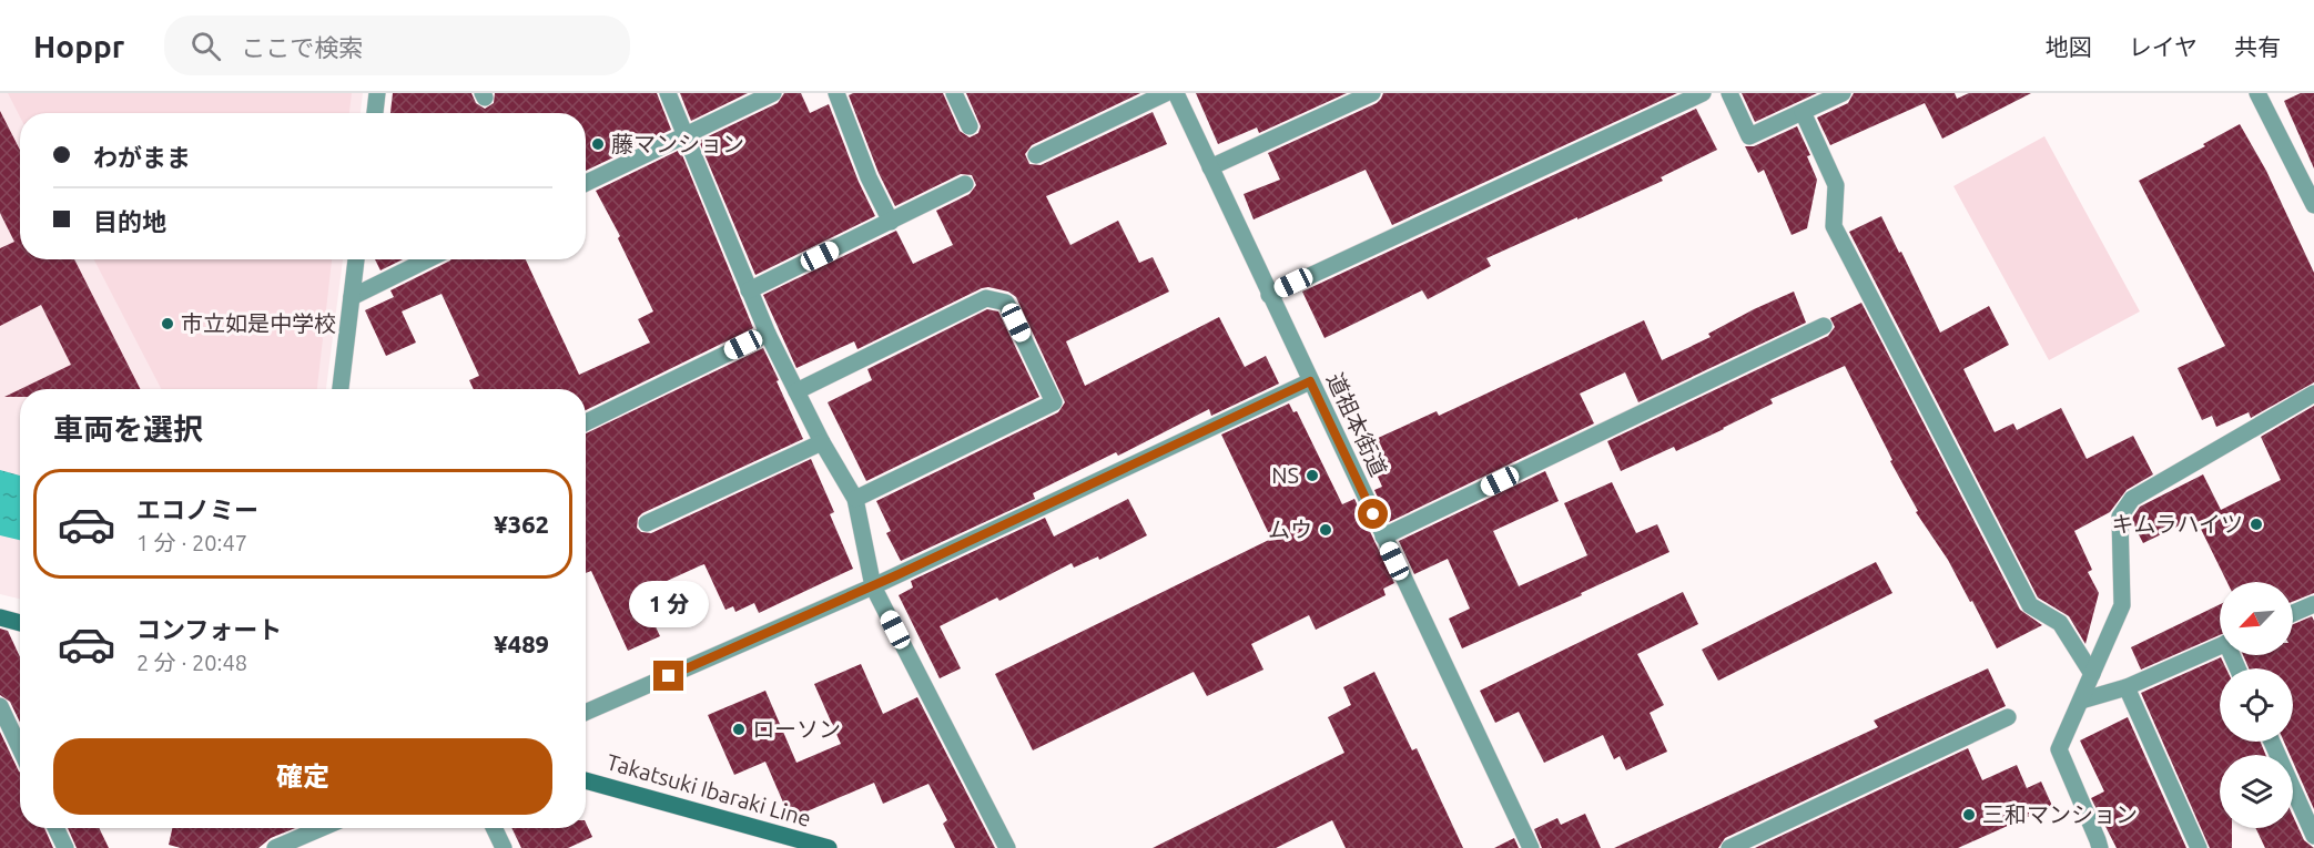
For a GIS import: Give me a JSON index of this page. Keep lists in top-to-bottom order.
{
  "streets": {
    "main road": ["Takatsuki Ibaraki Line"],
    "street": ["道祖本街道"]
  },
  "places": [
    "藤マンション",
    "市立如是中学校",
    "NS",
    "キムラハイツ",
    "ムウ",
    "ローソン",
    "三和マンション"
  ],
  "north": "bottom left",
  "page": {
    "header": "Hoppr",
    "search": "ここで検索",
    "nav": ["地図", "レイヤ", "共有"],
    "banner": ["わがまま", "目的地"],
    "heading": "車両を選択",
    "list": [
      {
        "name": "エコノミー",
        "note": "1 分 · 20:47",
        "value": "¥362"
      },
      {
        "name": "コンフォート",
        "note": "2 分 · 20:48",
        "value": "¥489"
      }
    ],
    "bubble": "1 分",
    "buttons": "確定"
  }
}
